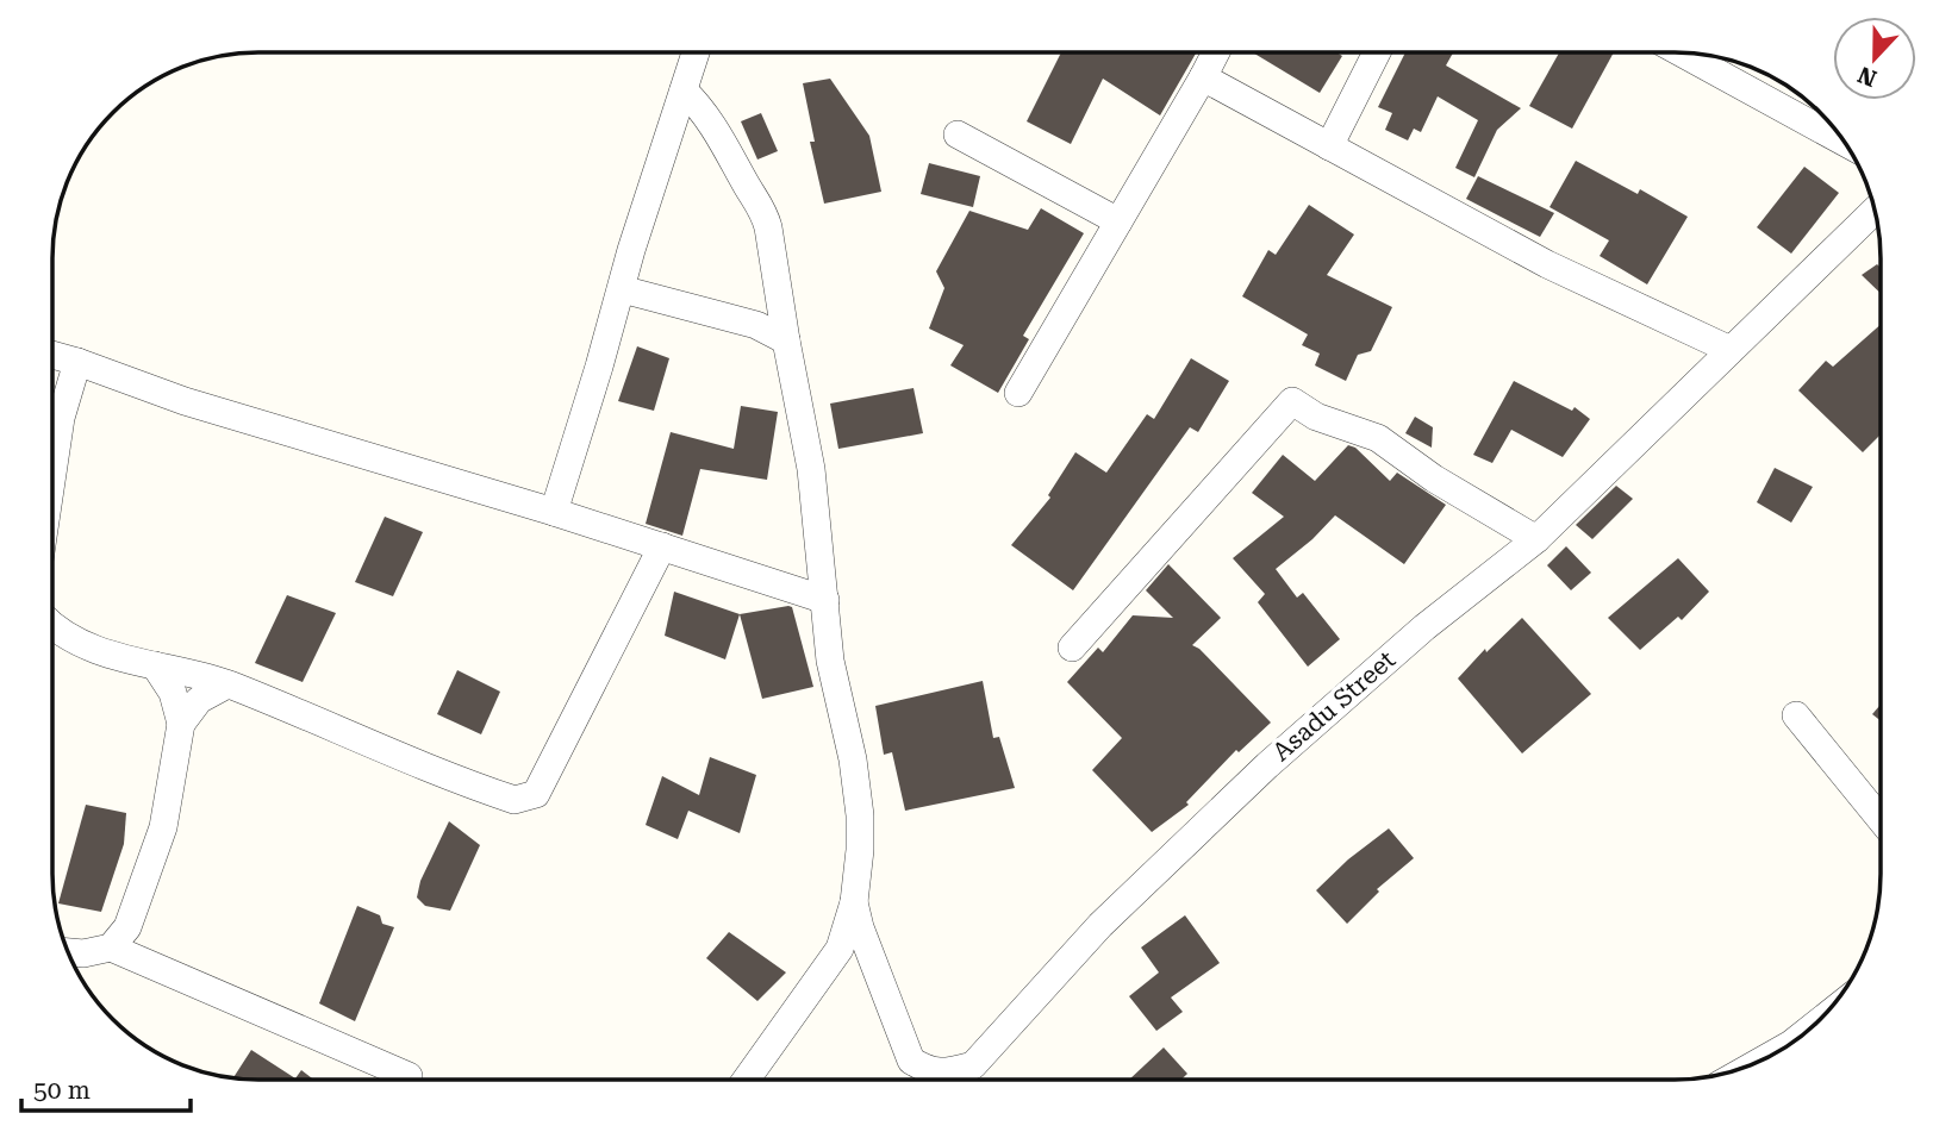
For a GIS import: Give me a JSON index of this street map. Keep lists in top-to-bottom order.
{
  "streets": {
    "street": ["Asadu Street"]
  },
  "scale_bar": "50 m",
  "north": "bottom"
}
